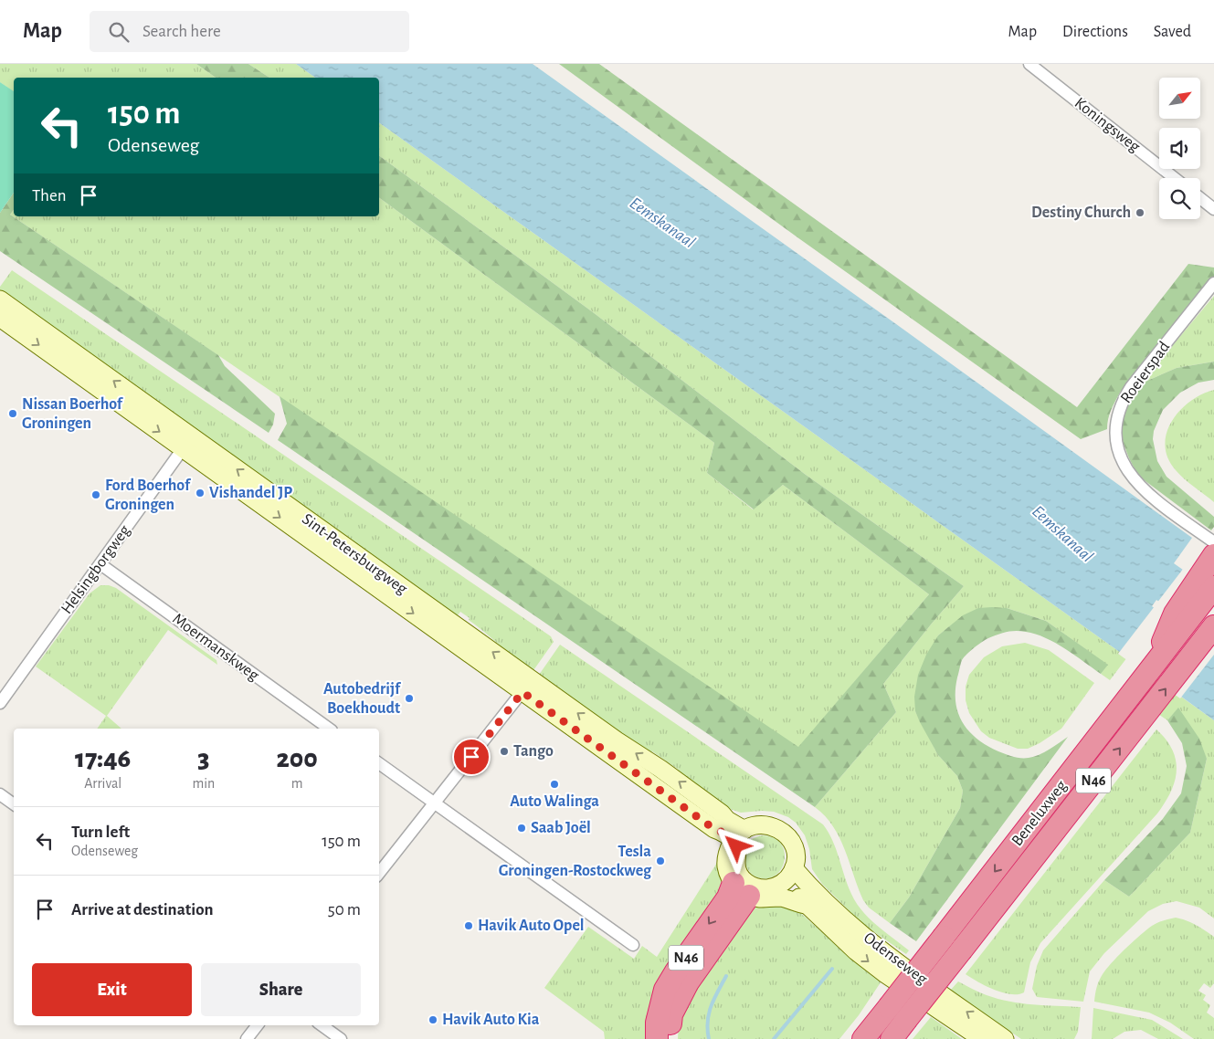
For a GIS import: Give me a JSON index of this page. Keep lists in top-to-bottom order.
{
  "streets": {
    "highway": ["N46", "Beneluxweg"],
    "street": [
      "Koningsweg",
      "Roeierspad",
      "Sint-Petersburgweg",
      "Helsingborgweg",
      "Moermanskweg",
      "Odenseweg"
    ]
  },
  "crossings": [
    ["Sint-Petersburgweg", "Helsingborgweg"],
    ["Helsingborgweg", "Moermanskweg"],
    ["N46", "Beneluxweg"],
    ["N46", "Odenseweg"]
  ],
  "water": ["Eemskanaal"],
  "places": [
    "Destiny Church",
    "Nissan Boerhof Groningen",
    "Vishandel JP",
    "Ford Boerhof Groningen",
    "Autobedrijf Boekhoudt",
    "Tango",
    "Auto Walinga",
    "Saab Joël",
    "Tesla Groningen-Rostockweg",
    "Havik Auto Opel",
    "Havik Auto Kia"
  ],
  "north": "top right",
  "page": {
    "header": "Map",
    "search": "Search here",
    "nav": ["Map", "Directions", "Saved"],
    "turn": ["150 m", "Odenseweg"],
    "then": "Then",
    "eta": [
      "17:46",
      "Arrival",
      "3",
      "min",
      "200",
      "m"
    ],
    "list": [
      {
        "name": "Turn left",
        "note": "Odenseweg",
        "value": "150 m"
      },
      {
        "name": "Arrive at destination",
        "value": "50 m"
      }
    ],
    "buttons": ["Exit", "Share"]
  }
}
